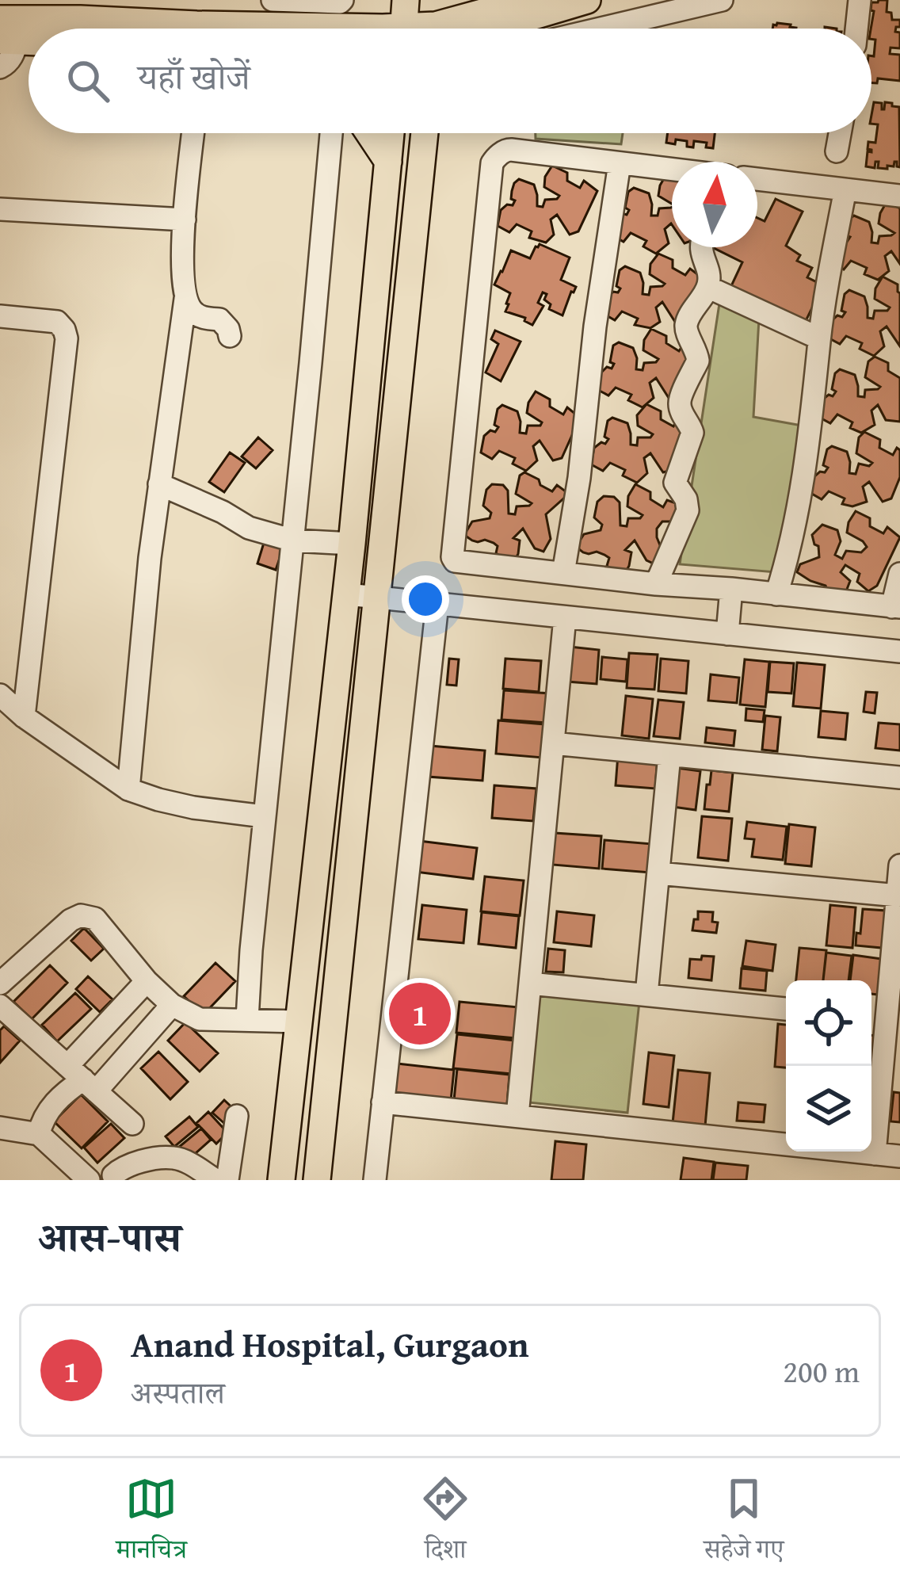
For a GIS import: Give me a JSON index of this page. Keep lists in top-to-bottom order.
{
  "north": "top",
  "page": {
    "search": "यहाँ खोजें",
    "pins": "1",
    "heading": "आस-पास",
    "list": [
      {
        "mark": "1",
        "name": "Anand Hospital, Gurgaon",
        "note": "अस्पताल",
        "value": "200 m"
      }
    ],
    "nav": ["मानचित्र", "दिशा", "सहेजे गए"]
  }
}
